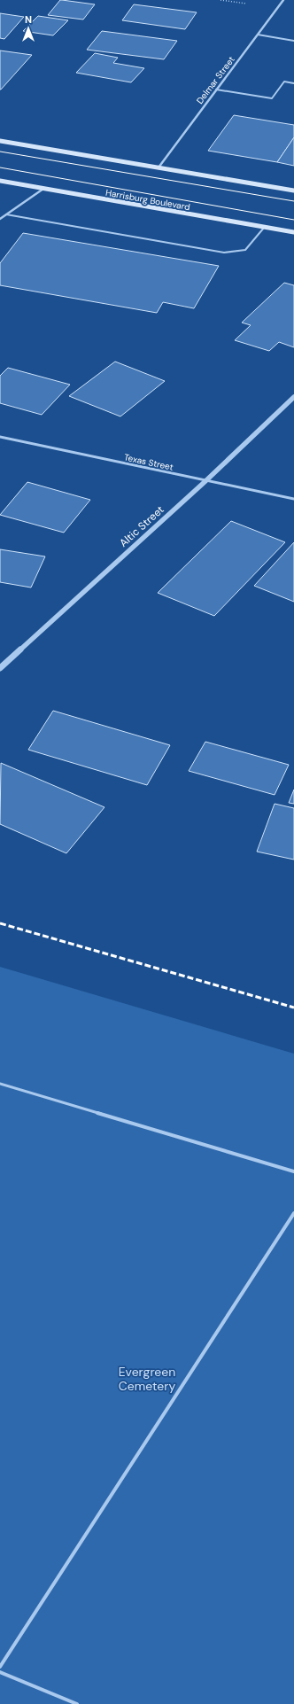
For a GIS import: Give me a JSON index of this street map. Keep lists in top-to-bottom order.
{
  "streets": {
    "main road": ["Harrisburg Boulevard"],
    "street": ["Delmar Street", "Texas Street", "Altic Street"]
  },
  "crossings": [
    ["Texas Street", "Altic Street"]
  ],
  "parks": ["Evergreen Cemetery"],
  "north": "top"
}
